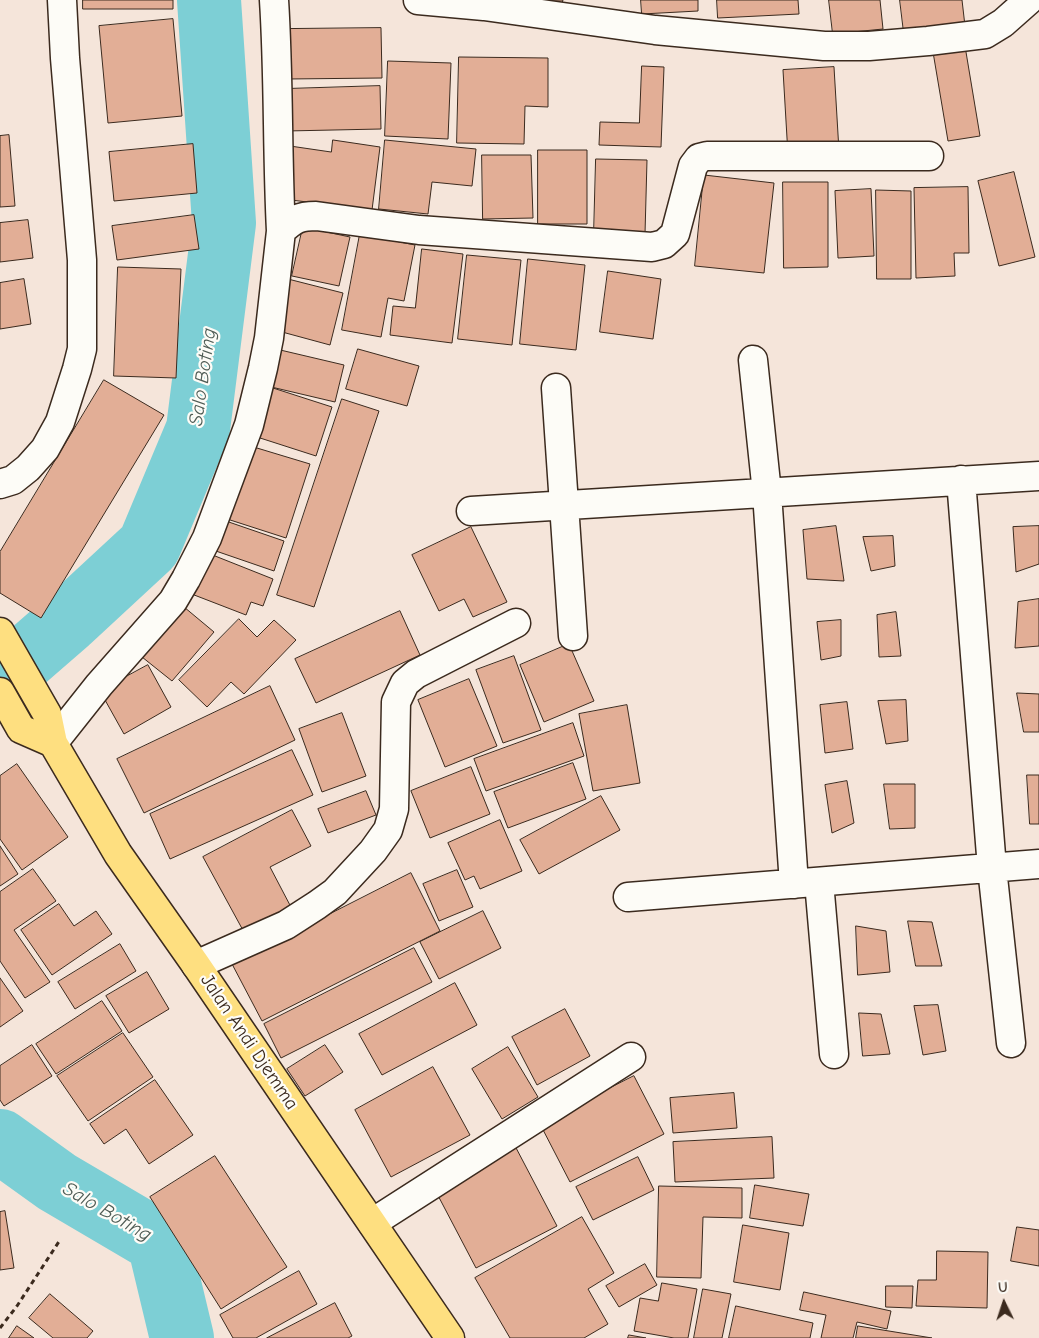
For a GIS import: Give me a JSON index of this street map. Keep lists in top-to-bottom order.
{
  "streets": {
    "highway": ["Jalan Andi Djemma"]
  },
  "water": ["Salo Boting"],
  "north": "top"
}
